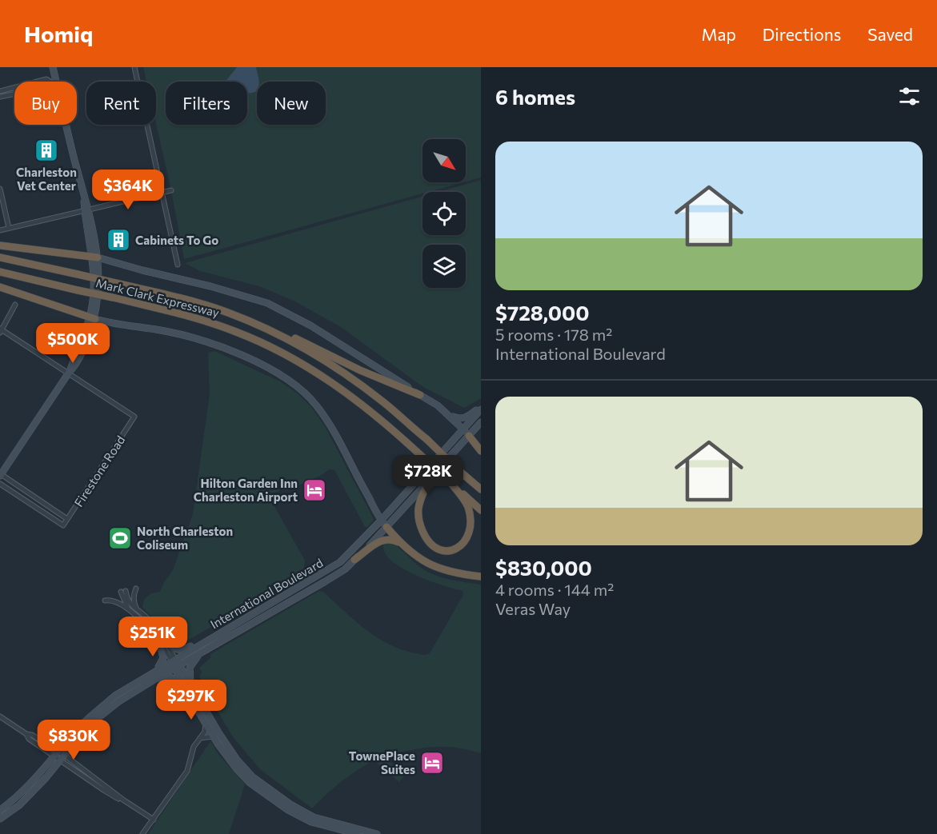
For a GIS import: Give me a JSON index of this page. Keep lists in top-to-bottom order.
{
  "streets": {
    "highway": ["Mark Clark Expressway"],
    "main road": ["International Boulevard"],
    "street": ["Firestone Road"]
  },
  "places": {
    "building": ["Charleston Vet Center", "Cabinets To Go"],
    "hotel": ["Hilton Garden Inn Charleston Airport", "TownePlace Suites"],
    "sports": ["North Charleston Coliseum"]
  },
  "north": "bottom right",
  "page": {
    "header": "Homiq",
    "nav": ["Map", "Directions", "Saved"],
    "heading": "6 homes",
    "chip": [
      "Buy",
      "Rent",
      "Filters",
      "New"
    ],
    "list": [
      {
        "name": "$728,000",
        "note": "5 rooms · 178 m² · International Boulevard"
      },
      {
        "name": "$830,000",
        "note": "4 rooms · 144 m² · Veras Way"
      }
    ],
    "price": [
      "$364K",
      "$500K",
      "$728K",
      "$251K",
      "$297K",
      "$830K"
    ]
  }
}
